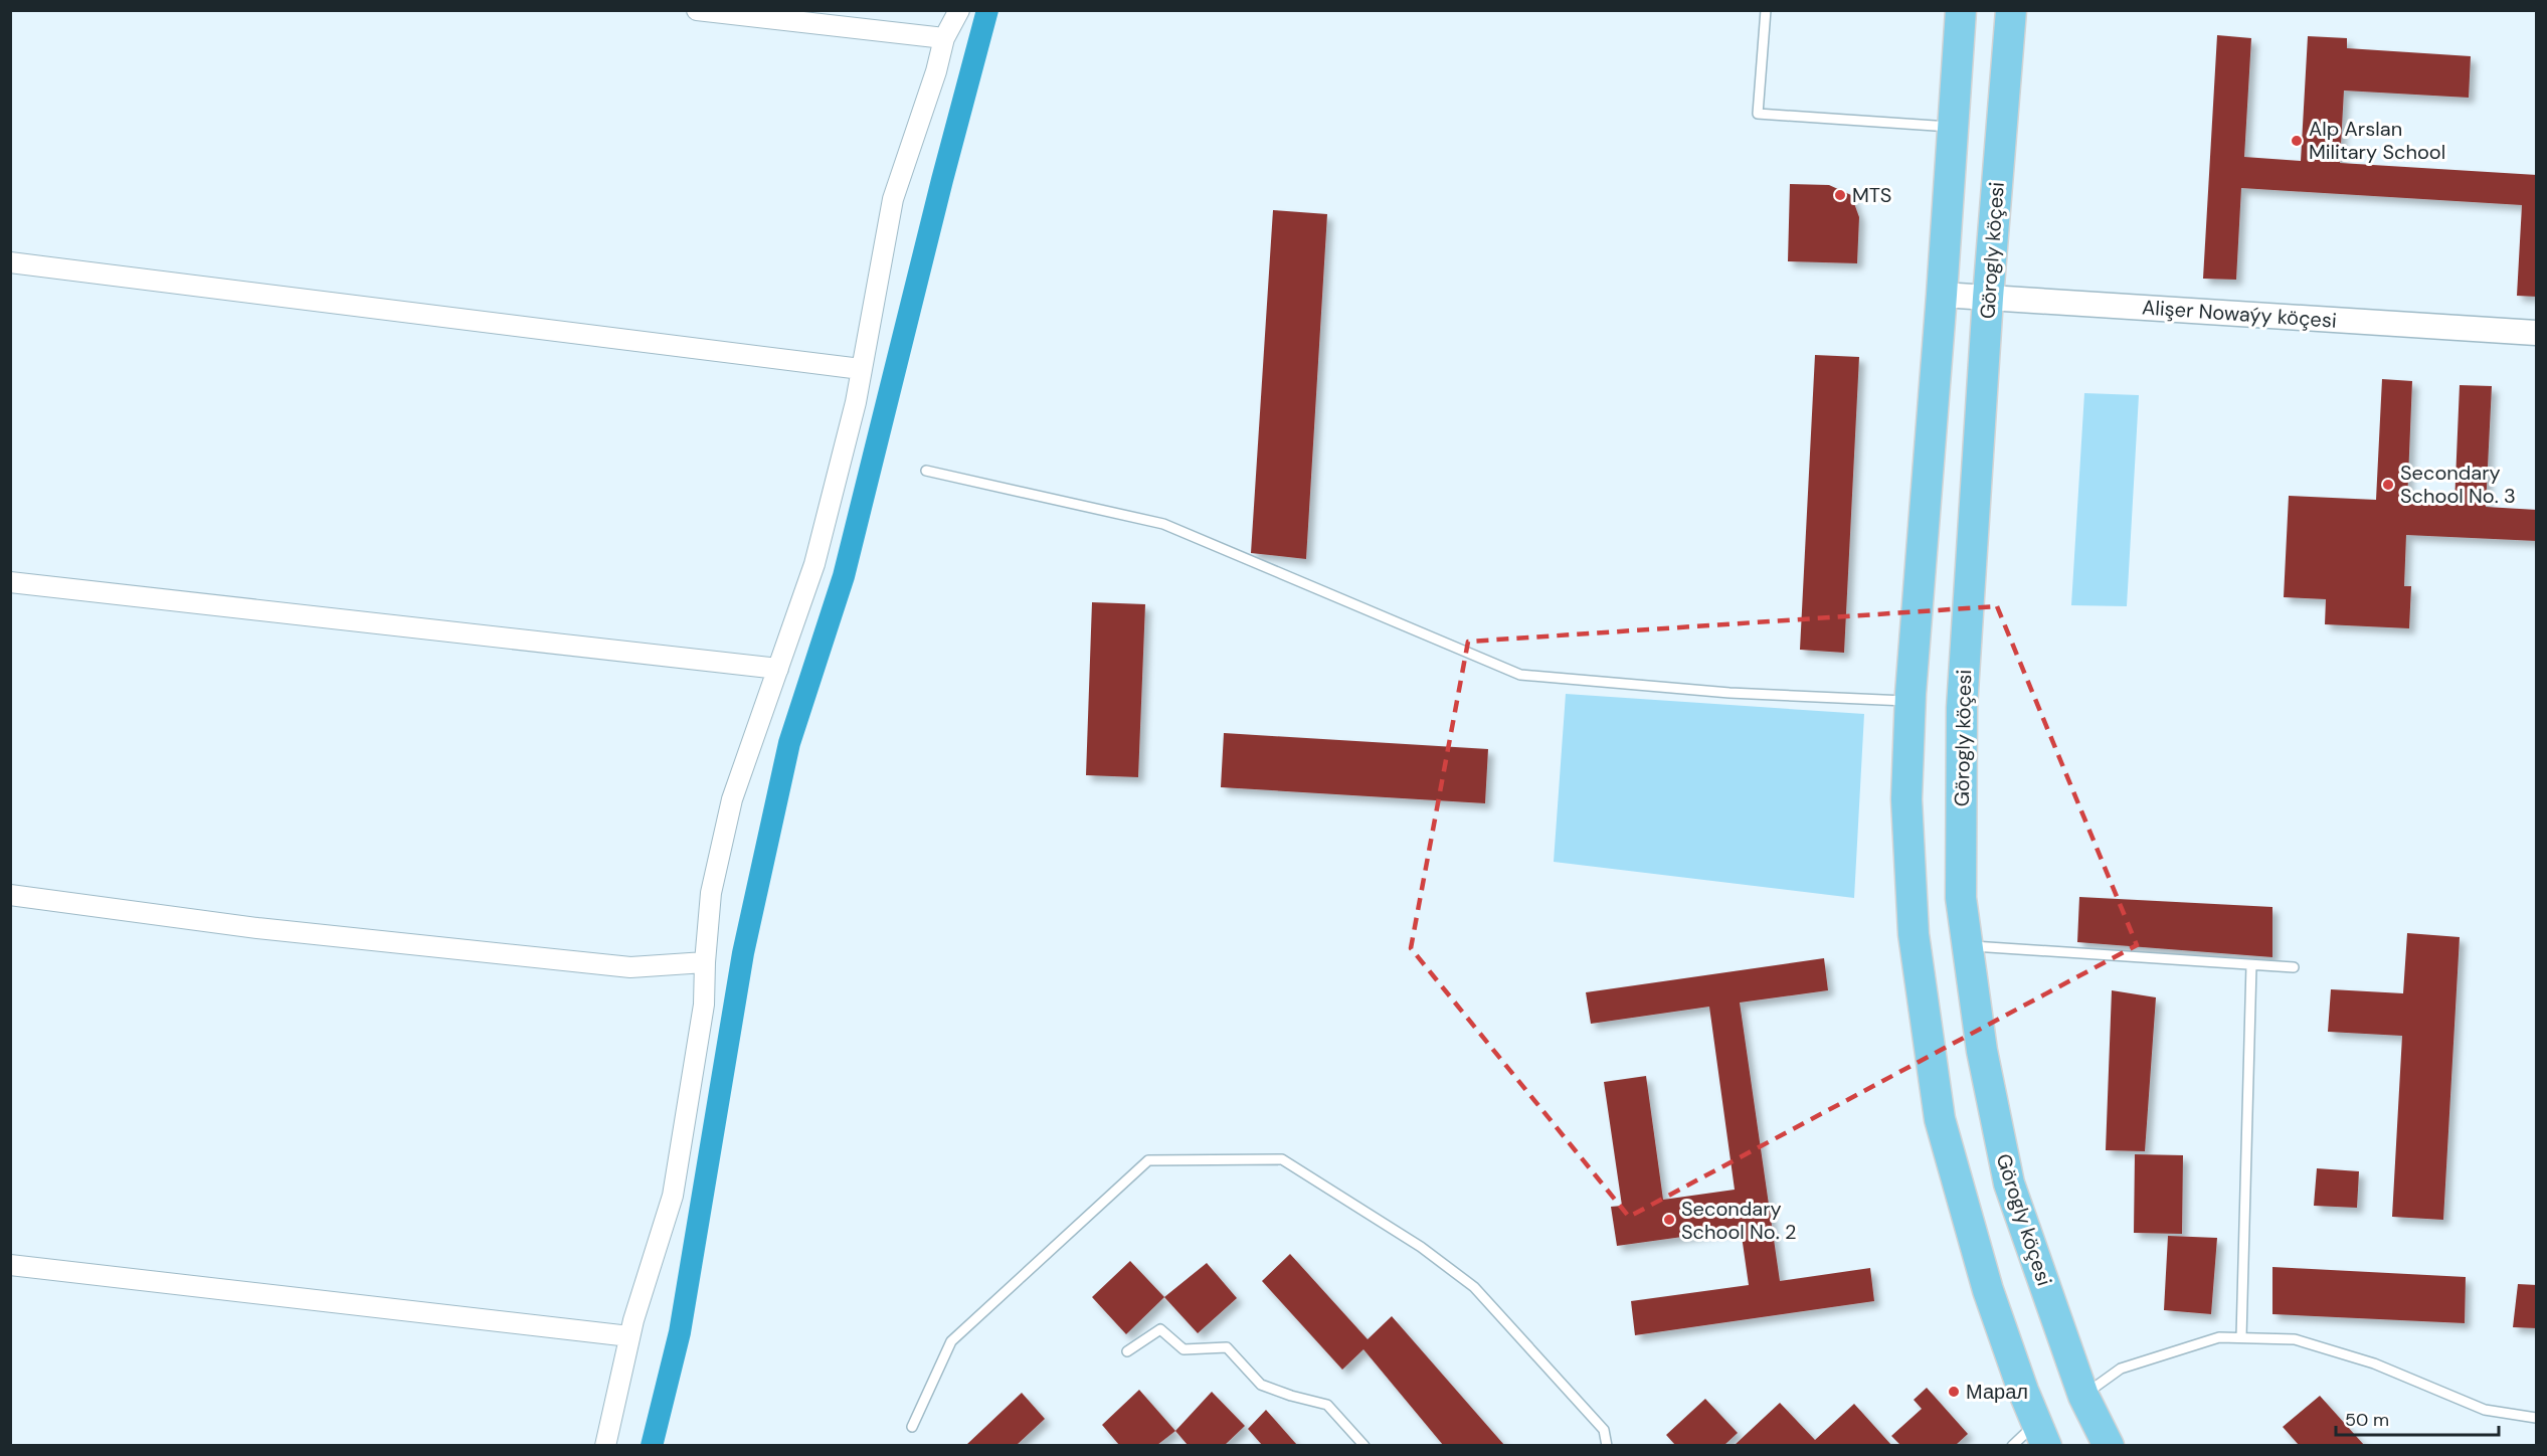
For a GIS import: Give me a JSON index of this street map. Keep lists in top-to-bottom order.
{
  "streets": {
    "main road": ["Görogly köçesi"],
    "street": ["Alişer Nowaýy köçesi"]
  },
  "crossings": [
    ["Görogly köçesi", "Alişer Nowaýy köçesi"]
  ],
  "places": [
    "Alp Arslan Military School",
    "MTS",
    "Secondary School No. 3",
    "Secondary School No. 2",
    "Марал"
  ],
  "scale_bar": "50 m"
}
